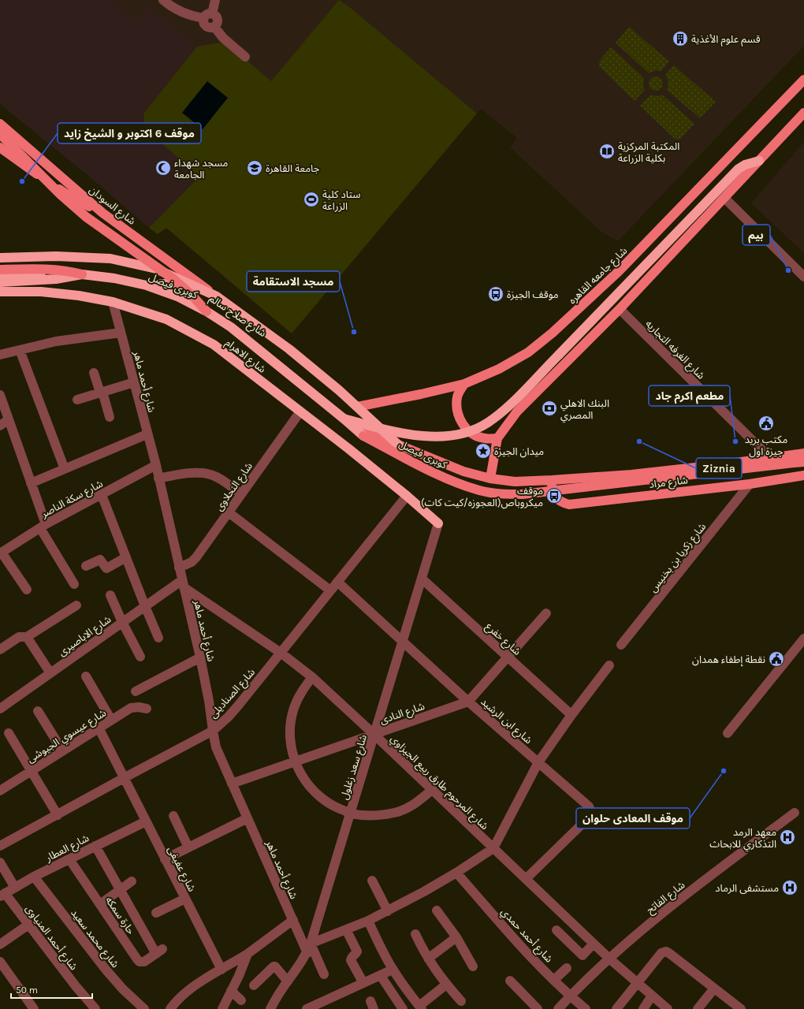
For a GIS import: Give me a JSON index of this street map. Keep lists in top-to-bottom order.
{
  "streets": {
    "highway": ["كوبرى فيصل", "شارع صلاح سالم", "شارع الاهرام"],
    "main road": ["شارع السودان", "شارع جامعه القاهره", "شارع مراد"],
    "street": [
      "شارع الغرفه التجاريه",
      "شارع أحمد ماهر",
      "شارع النحلاوى",
      "شارع سكة الناصر",
      "شارع زكريا بن بخنيس",
      "شارع الاباصيرى",
      "شارع خفرع",
      "شارع الصناديلى",
      "شارع النادى",
      "شارع ابن الرشيد",
      "شارع عيسوي الجيوشى",
      "شارع سعد زغلول",
      "شارع المرحوم طارق ربيع الجيزاوي",
      "شارع العطار",
      "شارع عفيفى",
      "شارع الفاتح",
      "حارة سمكه",
      "شارع أحمد حمدي",
      "شارع أحمد المنياوى",
      "شارع محمد سعيد"
    ]
  },
  "crossings": [
    ["كوبرى فيصل", "شارع صلاح سالم"],
    ["كوبرى فيصل", "شارع مراد"],
    ["شارع صلاح سالم", "شارع مراد"],
    ["شارع الغرفه التجاريه", "شارع مراد"],
    ["شارع الاهرام", "شارع أحمد ماهر"],
    ["شارع الاهرام", "شارع النحلاوى"],
    ["شارع الاهرام", "شارع الصناديلى"],
    ["شارع الاهرام", "شارع سعد زغلول"],
    ["شارع أحمد ماهر", "شارع النحلاوى"],
    ["شارع أحمد ماهر", "شارع سكة الناصر"],
    ["شارع أحمد ماهر", "شارع الاباصيرى"],
    ["شارع أحمد ماهر", "شارع الصناديلى"],
    ["شارع أحمد ماهر", "شارع النادى"],
    ["شارع أحمد ماهر", "شارع سعد زغلول"],
    ["شارع أحمد ماهر", "شارع المرحوم طارق ربيع الجيزاوي"],
    ["شارع مراد", "شارع زكريا بن بخنيس"],
    ["شارع الاباصيرى", "شارع المرحوم طارق ربيع الجيزاوي"],
    ["شارع خفرع", "شارع النادى"],
    ["شارع خفرع", "شارع سعد زغلول"],
    ["شارع الصناديلى", "شارع ابن الرشيد"],
    ["شارع الصناديلى", "شارع المرحوم طارق ربيع الجيزاوي"],
    ["شارع الصناديلى", "شارع عفيفى"],
    ["شارع النادى", "شارع ابن الرشيد"],
    ["شارع النادى", "شارع سعد زغلول"],
    ["شارع النادى", "شارع المرحوم طارق ربيع الجيزاوي"],
    ["شارع ابن الرشيد", "شارع سعد زغلول"],
    ["شارع ابن الرشيد", "شارع المرحوم طارق ربيع الجيزاوي"],
    ["شارع عيسوي الجيوشى", "شارع عفيفى"],
    ["شارع سعد زغلول", "شارع المرحوم طارق ربيع الجيزاوي"],
    ["شارع المرحوم طارق ربيع الجيزاوي", "شارع الفاتح"],
    ["شارع العطار", "شارع عفيفى"],
    ["شارع العطار", "حارة سمكه"],
    ["شارع العطار", "شارع أحمد المنياوى"],
    ["شارع العطار", "شارع محمد سعيد"],
    ["شارع الفاتح", "شارع أحمد حمدي"]
  ],
  "places": {
    "building": ["قسم علوم الأغذية"],
    "library": ["المكتبة المركزية بكلية الزراعة"],
    "mosque": ["مسجد شهداء الجامعة"],
    "school or university": ["جامعة القاهرة"],
    "other": [
      "موقف 6 اكتوبر و الشيخ زايد",
      "بيم",
      "مسجد الاستقامة",
      "Ziznia",
      "مطعم اكرم جاد",
      "موقف المعادى حلوان"
    ],
    "sports": ["ستاد كلية الزراعة"],
    "bus stop": ["موقف الجيزة", "موقف ميكروباص(العجوزه/كيت كات)"],
    "bank": ["البنك الاهلي المصري"],
    "public building": ["مكتب بريد جيزة اول", "نقطة إطفاء همدان"],
    "place": ["ميدان الجيزة"],
    "hospital": ["معهد الرمد التذكاري للابحاث", "مستشفى الرماد"]
  },
  "scale_bar": "50 m"
}
